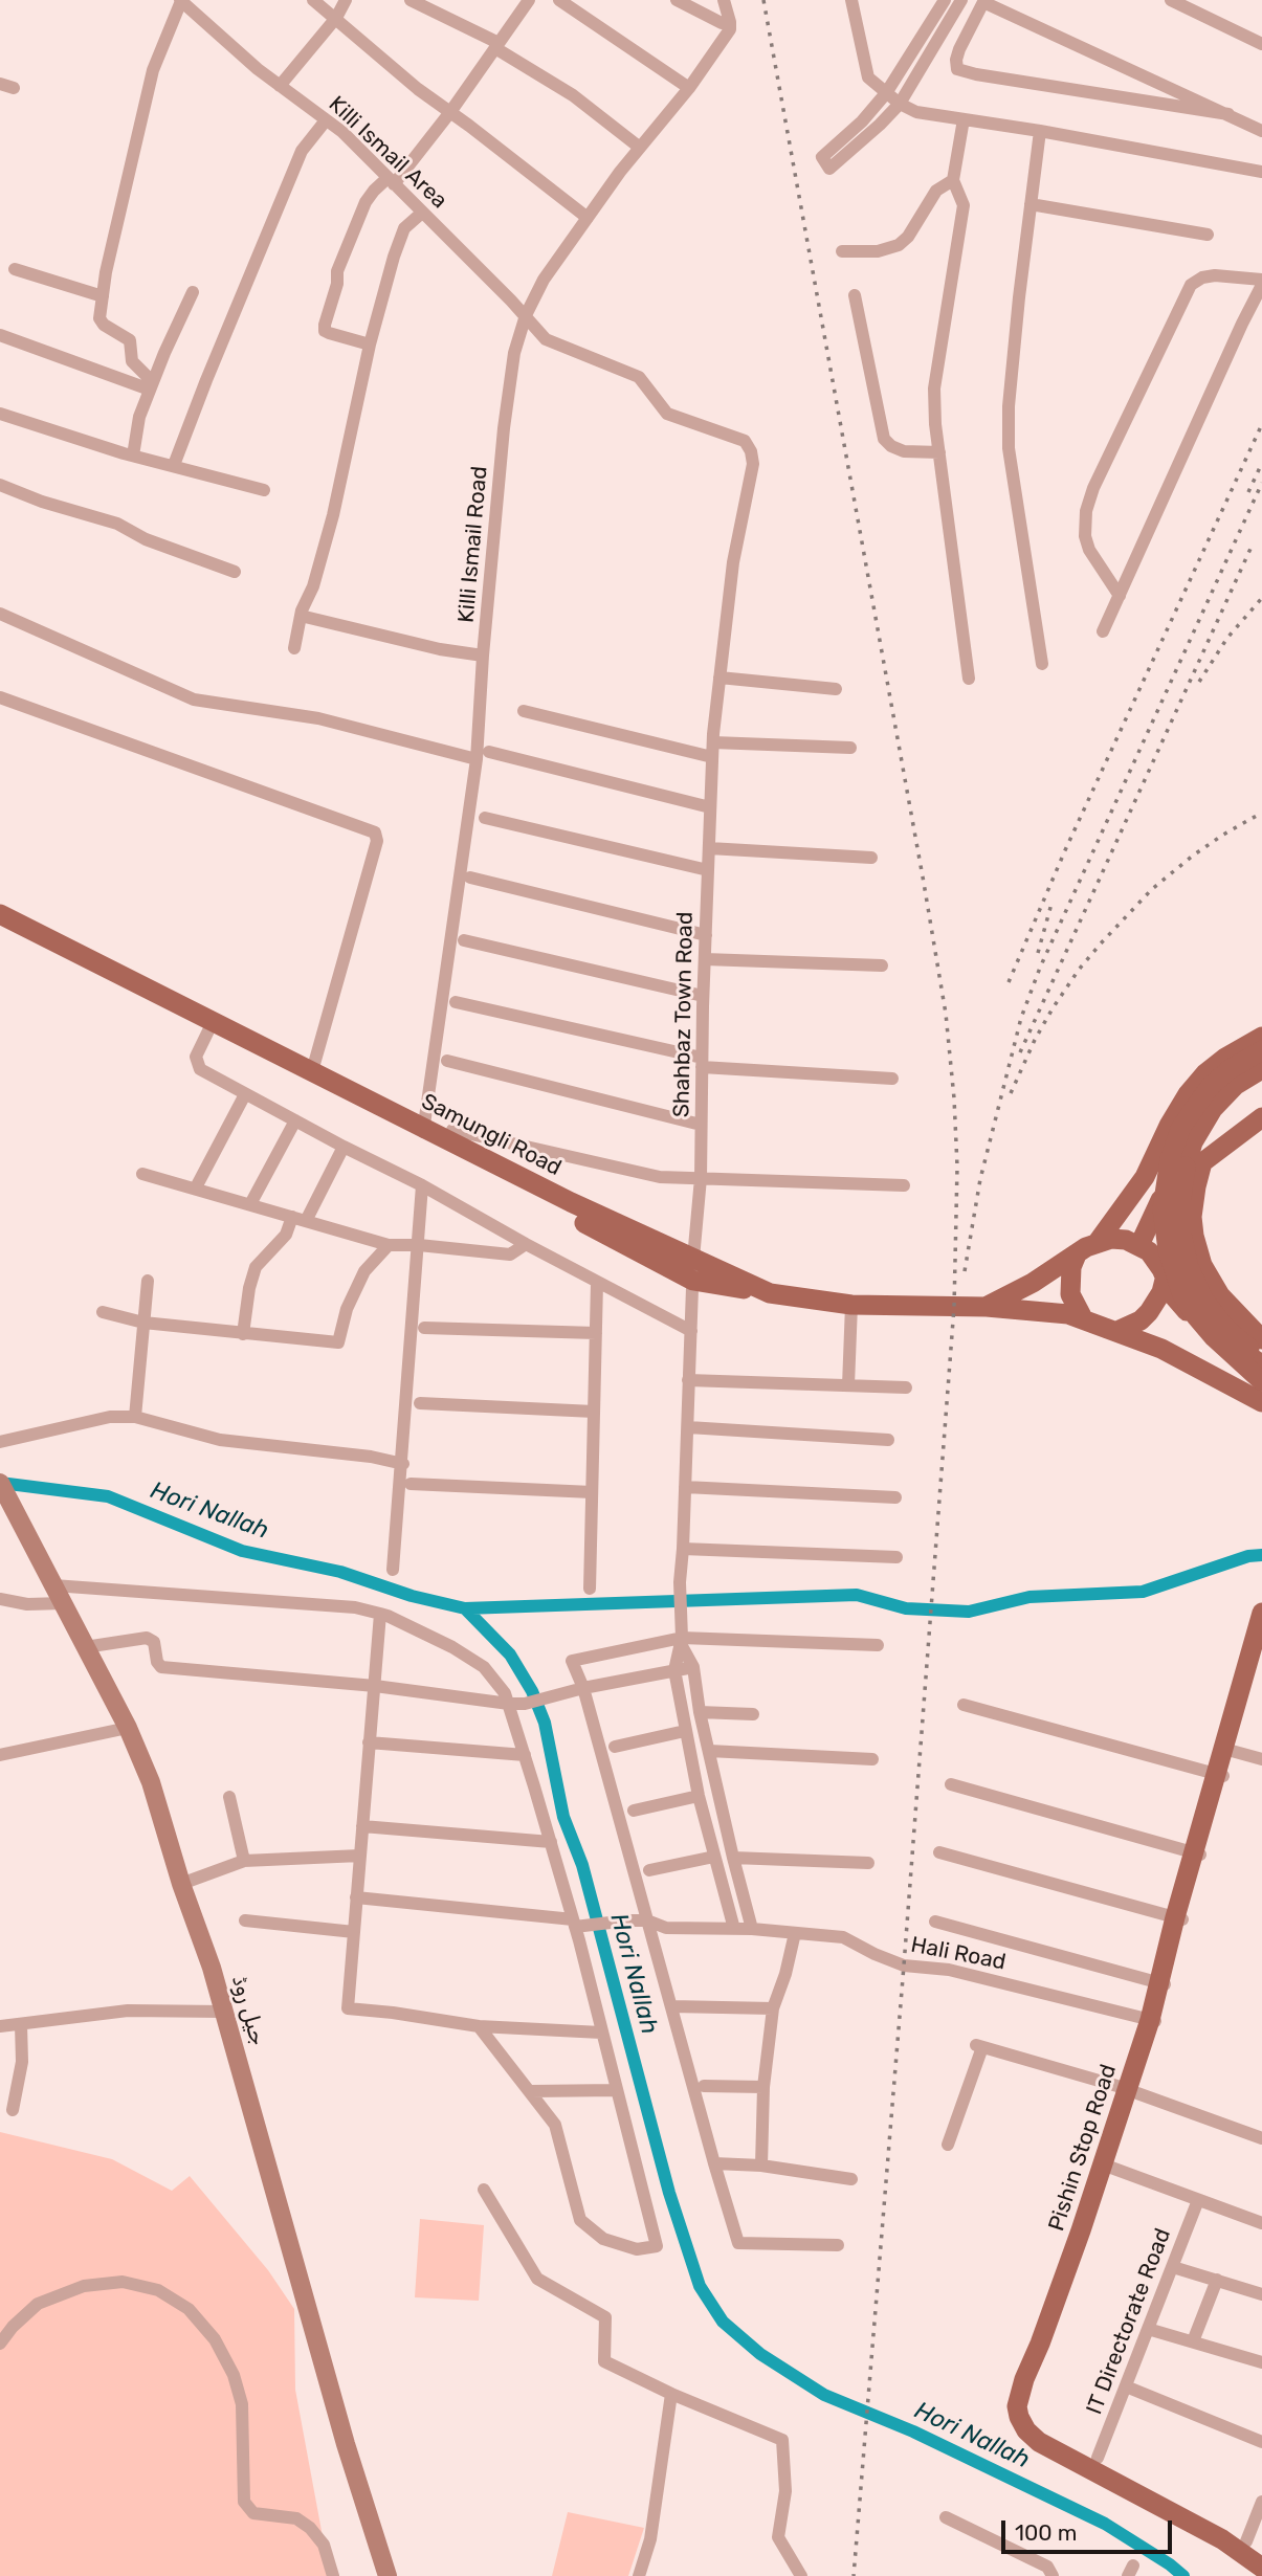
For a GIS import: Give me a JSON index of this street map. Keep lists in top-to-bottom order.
{
  "streets": {
    "main road": ["Samungli Road", "جیل روڈ", "Pishin Stop Road"],
    "street": [
      "Killi Ismail Area",
      "Killi Ismail Road",
      "Shahbaz Town Road",
      "Hali Road",
      "IT Directorate Road"
    ]
  },
  "crossings": [
    ["Killi Ismail Area", "Killi Ismail Road"],
    ["Killi Ismail Area", "Shahbaz Town Road"],
    ["Killi Ismail Road", "Samungli Road"],
    ["Shahbaz Town Road", "Samungli Road"],
    ["Hali Road", "Pishin Stop Road"],
    ["Pishin Stop Road", "IT Directorate Road"]
  ],
  "water": ["Hori Nallah"],
  "scale_bar": "100 m"
}
